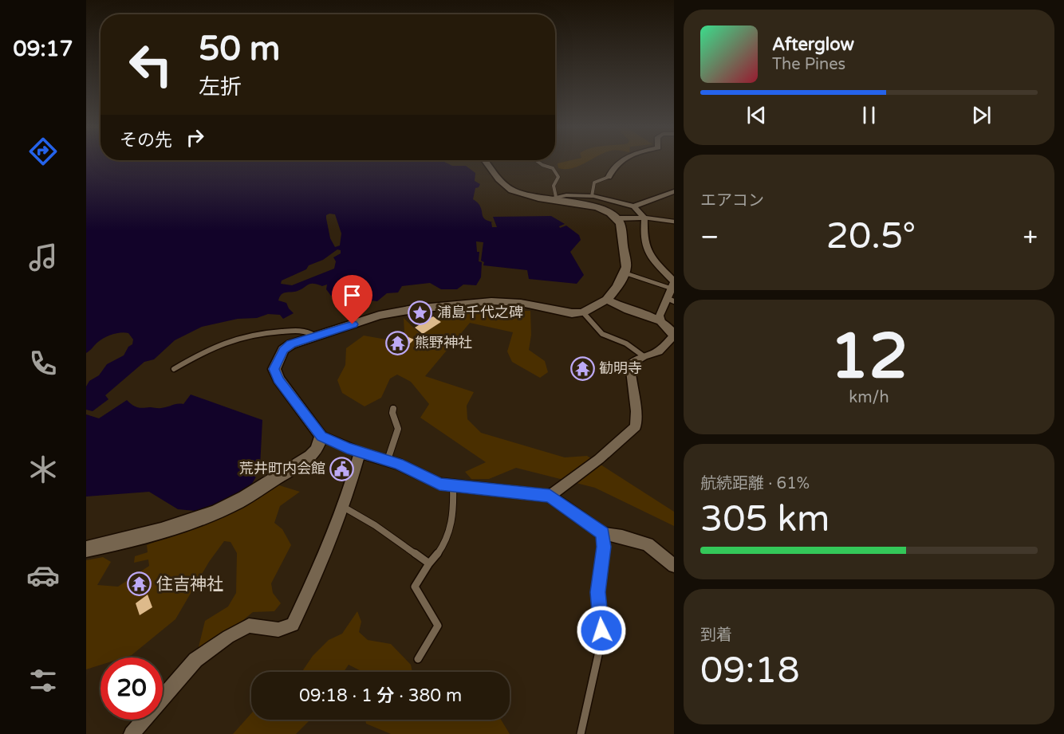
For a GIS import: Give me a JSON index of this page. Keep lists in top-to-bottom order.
{
  "places": {
    "place": ["浦島千代之碑"],
    "temple": ["熊野神社", "勧明寺", "住吉神社"],
    "public building": ["荒井町内会館"]
  },
  "page": {
    "tabs": "09:17",
    "turn": ["50 m", "左折"],
    "song": ["Afterglow", "The Pines"],
    "then": "その先",
    "tile": [
      "エアコン",
      ["12", "km/h"],
      ["航続距離 · 61%", "305 km"],
      ["到着", "09:18"]
    ],
    "heat": ["−", "20.5°", "+"],
    "limit": "20",
    "trip": "09:18 · 1 分 · 380 m"
  }
}
